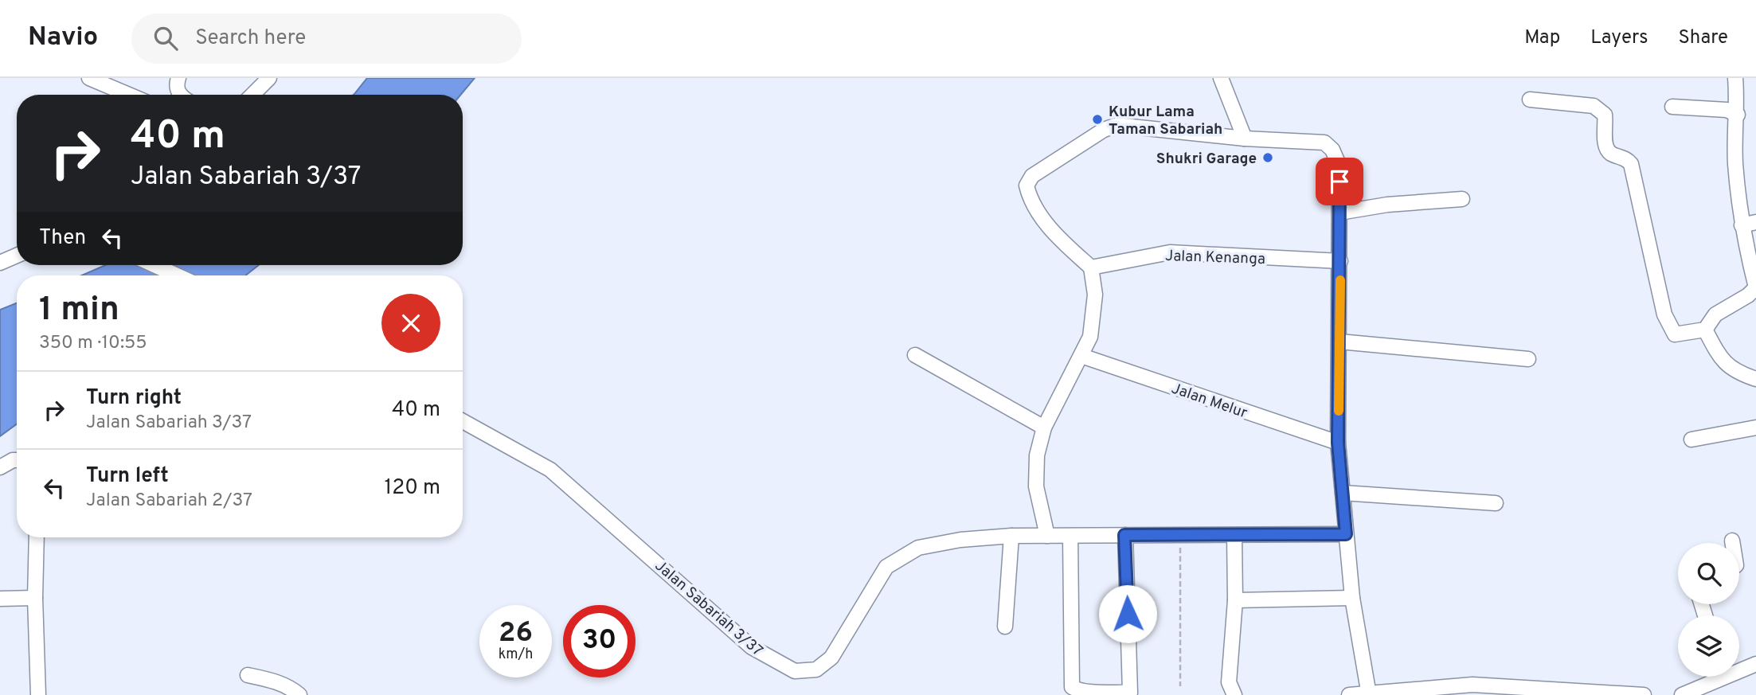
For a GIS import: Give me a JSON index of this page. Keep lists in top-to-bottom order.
{
  "streets": {
    "street": ["Jalan Kenanga", "Jalan Melur", "Jalan Sabariah 3/37"]
  },
  "places": ["Kubur Lama Taman Sabariah", "Shukri Garage"],
  "page": {
    "header": "Navio",
    "search": "Search here",
    "nav": ["Map", "Layers", "Share"],
    "turn": ["40 m", "Jalan Sabariah 3/37"],
    "then": "Then",
    "heading": ["1 min", "350 m · 10:55"],
    "list": [
      {
        "name": "Turn right",
        "note": "Jalan Sabariah 3/37",
        "value": "40 m"
      },
      {
        "name": "Turn left",
        "note": "Jalan Sabariah 2/37",
        "value": "120 m"
      }
    ],
    "speed": "26 km/h",
    "limit": "30"
  }
}
